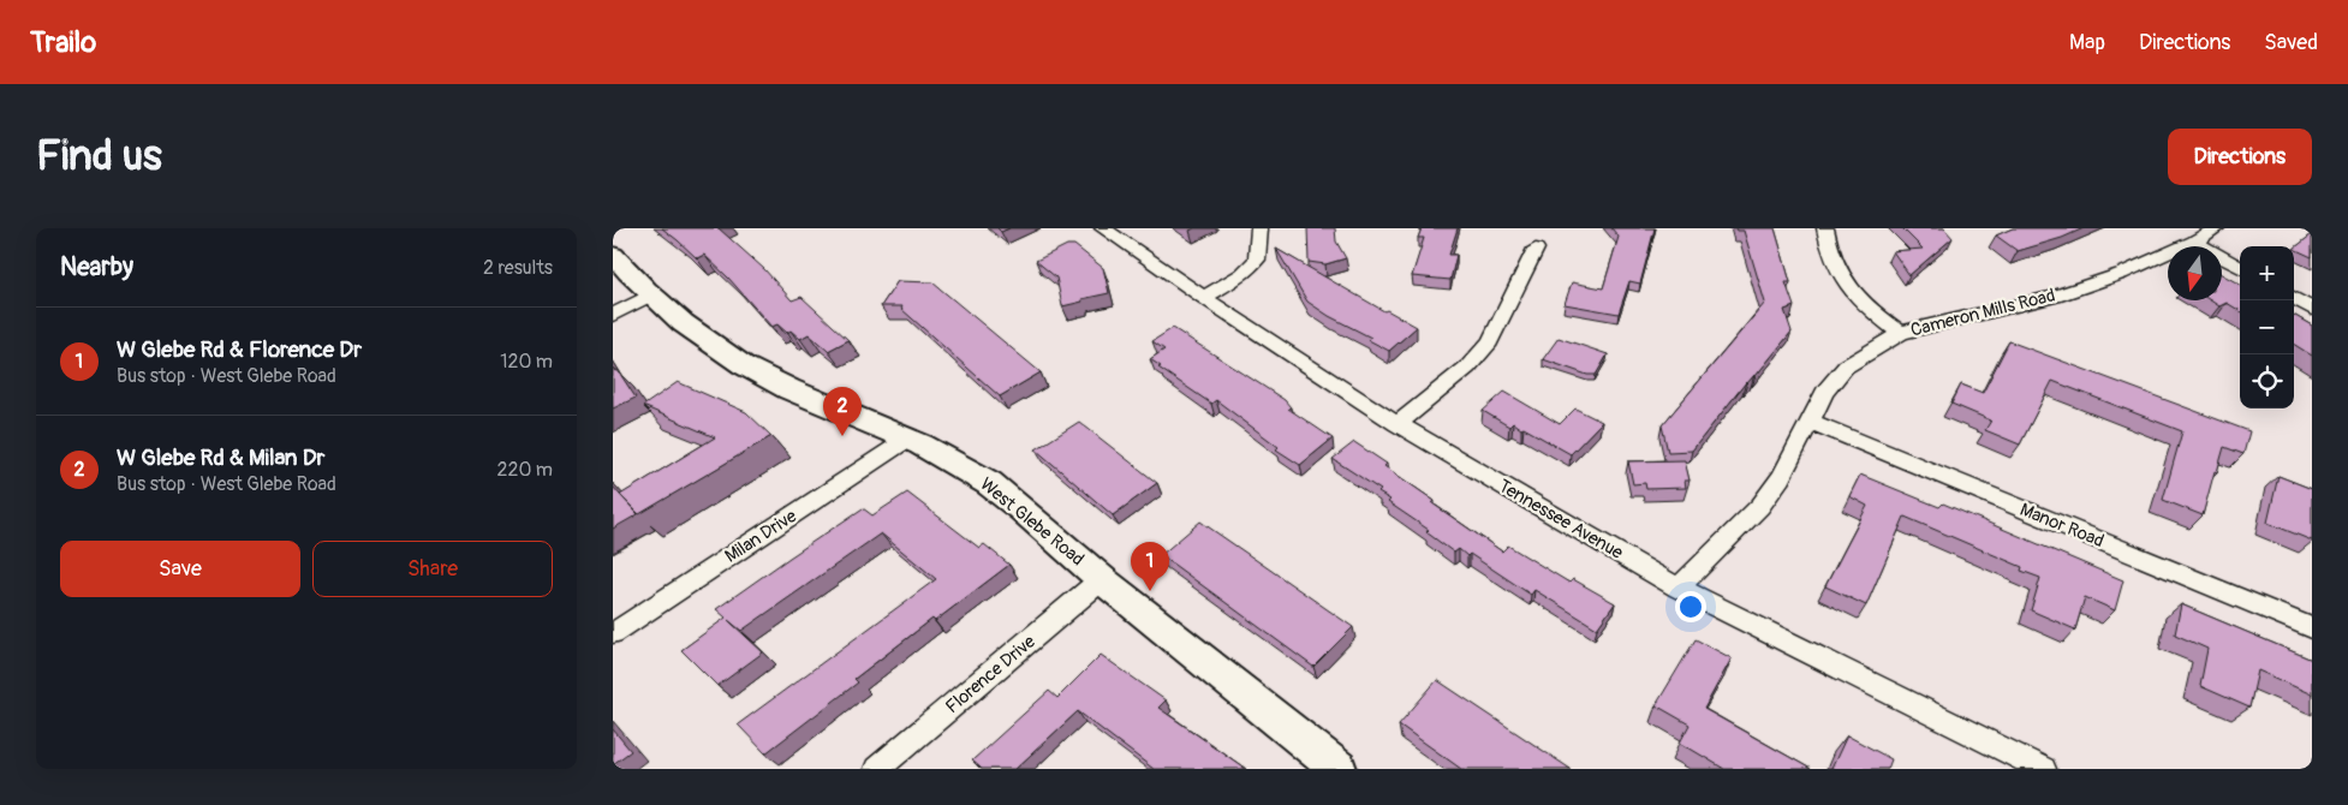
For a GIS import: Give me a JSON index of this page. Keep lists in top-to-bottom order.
{
  "streets": {
    "main road": ["West Glebe Road"],
    "street": [
      "Cameron Mills Road",
      "Tennessee Avenue",
      "Manor Road",
      "Milan Drive",
      "Florence Drive"
    ]
  },
  "crossings": [
    ["Cameron Mills Road", "Tennessee Avenue"],
    ["Cameron Mills Road", "Manor Road"],
    ["West Glebe Road", "Milan Drive"],
    ["West Glebe Road", "Florence Drive"]
  ],
  "north": "bottom",
  "page": {
    "header": "Trailo",
    "nav": ["Map", "Directions", "Saved"],
    "buttons": [
      "Directions",
      ["Save", "Share"]
    ],
    "title": "Find us",
    "heading": ["Nearby", "2 results"],
    "map_buttons": ["+", "−"],
    "list": [
      {
        "mark": "1",
        "name": "W Glebe Rd & Florence Dr",
        "note": "Bus stop · West Glebe Road",
        "value": "120 m"
      },
      {
        "mark": "2",
        "name": "W Glebe Rd & Milan Dr",
        "note": "Bus stop · West Glebe Road",
        "value": "220 m"
      }
    ],
    "pins": ["2", "1"]
  }
}
